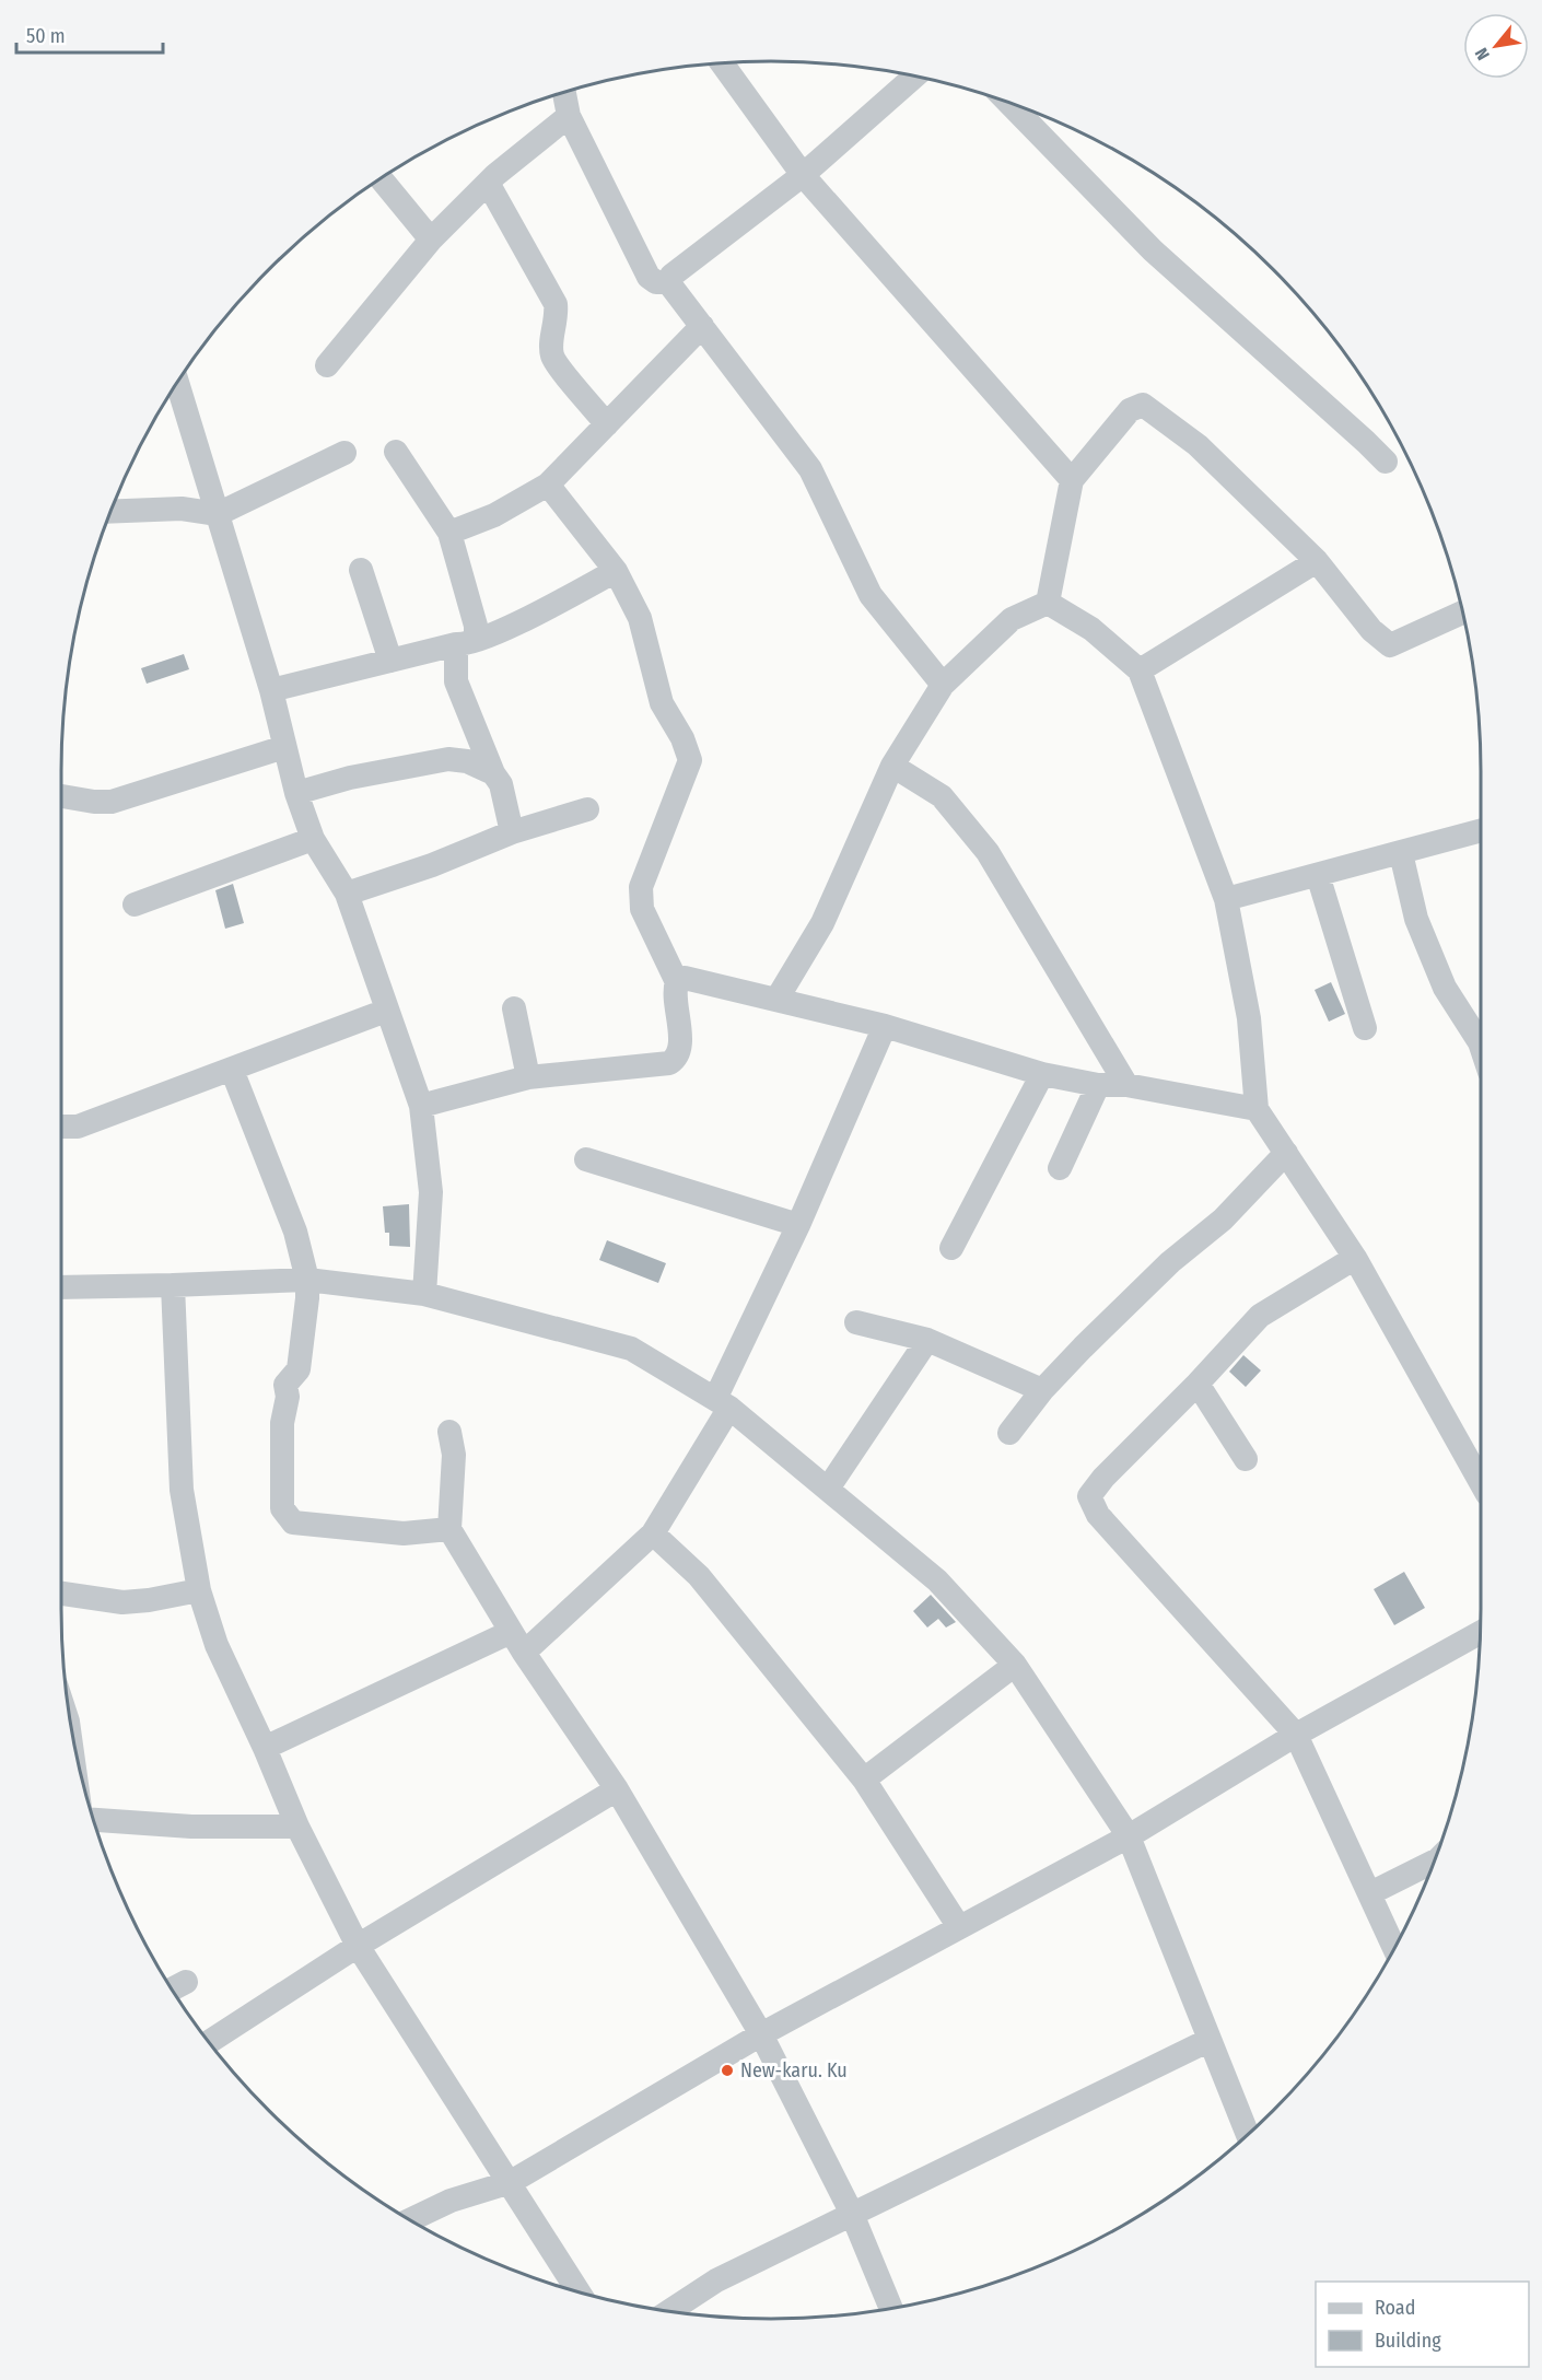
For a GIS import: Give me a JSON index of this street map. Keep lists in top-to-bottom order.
{
  "places": ["New-karu. Ku"],
  "legend": ["Road", "Building"],
  "scale_bar": "50 m",
  "north": "bottom left"
}
